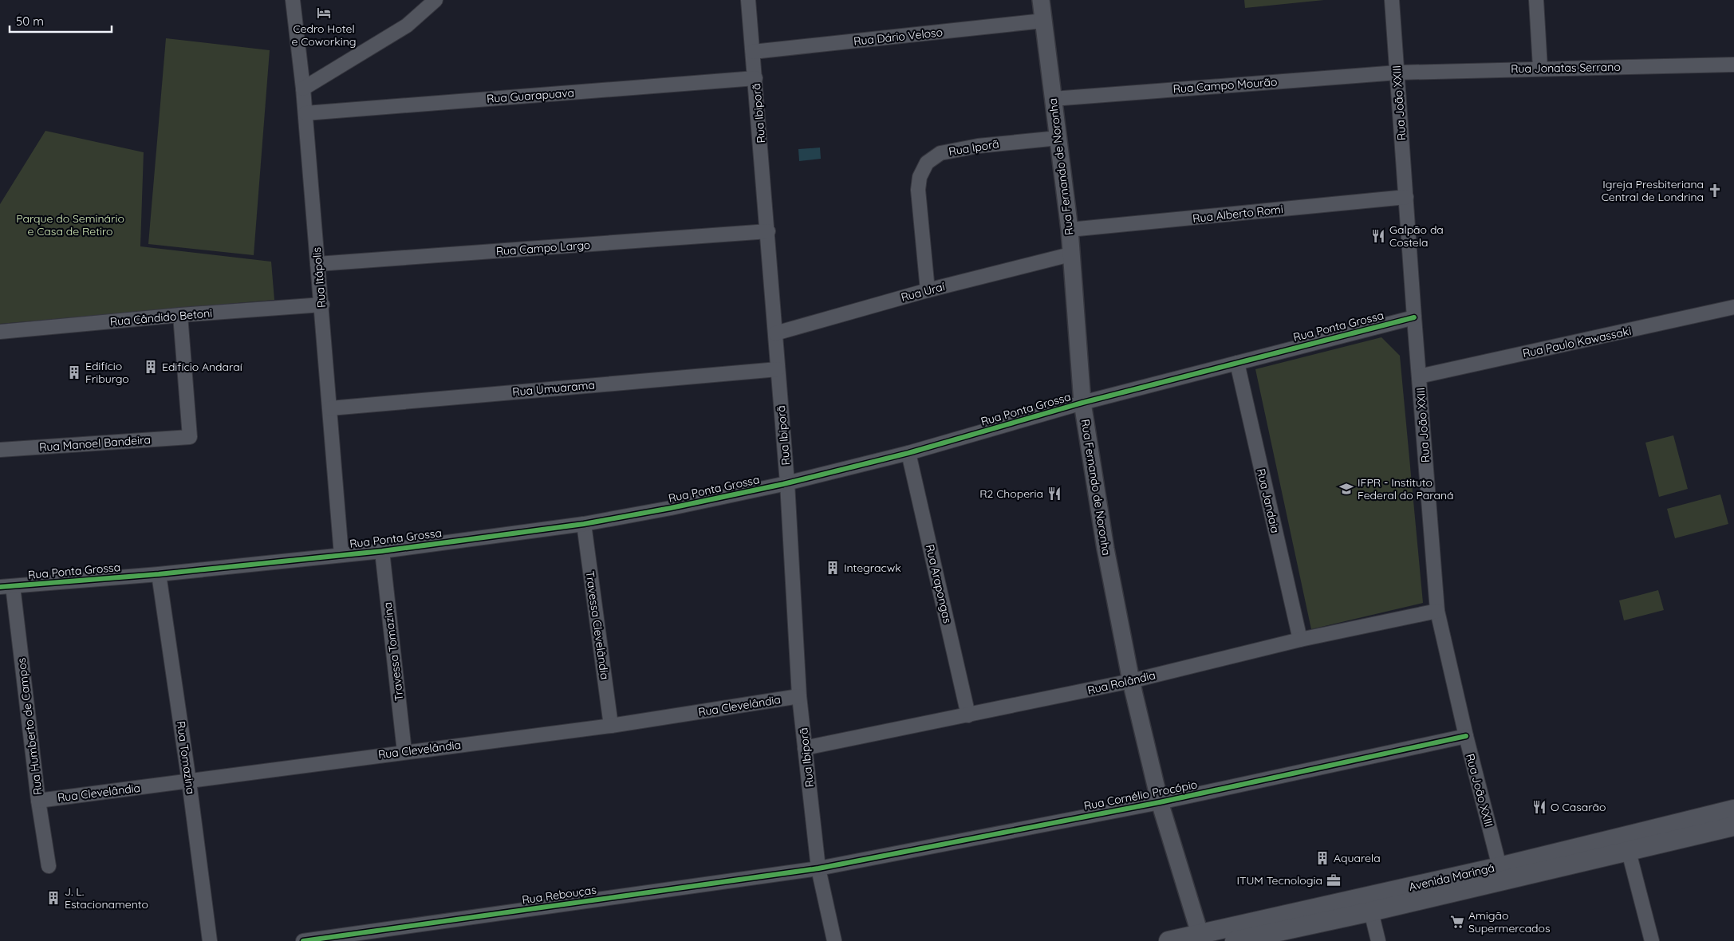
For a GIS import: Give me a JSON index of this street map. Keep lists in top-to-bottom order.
{
  "streets": {
    "main road": ["Avenida Maringá"],
    "street": [
      "Rua Dário Veloso",
      "Rua Jonatas Serrano",
      "Rua Campo Mourão",
      "Rua Guarapuava",
      "Rua João XXIII",
      "Rua Ibiporã",
      "Rua Iporã",
      "Rua Fernando de Noronha",
      "Rua Alberto Romi",
      "Rua Campo Largo",
      "Rua Itápolis",
      "Rua Uraí",
      "Rua Cândido Betoni",
      "Rua Ponta Grossa",
      "Rua Paulo Kawassaki",
      "Rua Umuarama",
      "Rua Manoel Bandeira",
      "Rua Jandaia",
      "Rua Arapongas",
      "Travessa Clevelândia",
      "Travessa Tomazina",
      "Rua Rolândia",
      "Rua Clevelândia",
      "Rua Humberto de Campos",
      "Rua Tomazina",
      "Rua Cornélio Procópio",
      "Rua Rebouças"
    ]
  },
  "crossings": [
    ["Rua Dário Veloso", "Rua Ibiporã"],
    ["Rua Dário Veloso", "Rua Fernando de Noronha"],
    ["Rua Jonatas Serrano", "Rua Campo Mourão"],
    ["Rua Jonatas Serrano", "Rua João XXIII"],
    ["Rua Campo Mourão", "Rua João XXIII"],
    ["Rua Campo Mourão", "Rua Fernando de Noronha"],
    ["Rua Guarapuava", "Rua Ibiporã"],
    ["Rua Guarapuava", "Rua Itápolis"],
    ["Rua João XXIII", "Rua Alberto Romi"],
    ["Rua João XXIII", "Rua Ponta Grossa"],
    ["Rua João XXIII", "Rua Paulo Kawassaki"],
    ["Rua João XXIII", "Rua Rolândia"],
    ["Rua João XXIII", "Rua Cornélio Procópio"],
    ["Rua João XXIII", "Avenida Maringá"],
    ["Rua Ibiporã", "Rua Campo Largo"],
    ["Rua Ibiporã", "Rua Uraí"],
    ["Rua Ibiporã", "Rua Ponta Grossa"],
    ["Rua Ibiporã", "Rua Umuarama"],
    ["Rua Ibiporã", "Rua Rolândia"],
    ["Rua Ibiporã", "Rua Clevelândia"],
    ["Rua Ibiporã", "Rua Cornélio Procópio"],
    ["Rua Ibiporã", "Rua Rebouças"],
    ["Rua Iporã", "Rua Fernando de Noronha"],
    ["Rua Iporã", "Rua Uraí"],
    ["Rua Fernando de Noronha", "Rua Alberto Romi"],
    ["Rua Fernando de Noronha", "Rua Uraí"],
    ["Rua Fernando de Noronha", "Rua Ponta Grossa"],
    ["Rua Fernando de Noronha", "Rua Rolândia"],
    ["Rua Fernando de Noronha", "Rua Cornélio Procópio"],
    ["Rua Fernando de Noronha", "Avenida Maringá"],
    ["Rua Campo Largo", "Rua Itápolis"],
    ["Rua Itápolis", "Rua Cândido Betoni"],
    ["Rua Itápolis", "Rua Ponta Grossa"],
    ["Rua Itápolis", "Rua Umuarama"],
    ["Rua Cândido Betoni", "Rua Manoel Bandeira"],
    ["Rua Ponta Grossa", "Rua Jandaia"],
    ["Rua Ponta Grossa", "Rua Arapongas"],
    ["Rua Ponta Grossa", "Travessa Clevelândia"],
    ["Rua Ponta Grossa", "Travessa Tomazina"],
    ["Rua Ponta Grossa", "Rua Humberto de Campos"],
    ["Rua Ponta Grossa", "Rua Tomazina"],
    ["Rua Jandaia", "Rua Rolândia"],
    ["Rua Arapongas", "Rua Rolândia"],
    ["Travessa Clevelândia", "Rua Clevelândia"],
    ["Travessa Tomazina", "Rua Clevelândia"],
    ["Rua Clevelândia", "Rua Humberto de Campos"],
    ["Rua Clevelândia", "Rua Tomazina"],
    ["Rua Cornélio Procópio", "Rua Rebouças"]
  ],
  "parks": ["Parque do Seminário e Casa de Retiro"],
  "places": {
    "hotel": ["Cedro Hotel e Coworking"],
    "church": ["Igreja Presbiteriana Central de Londrina"],
    "restaurant": ["Galpão da Costela", "R2 Choperia", "O Casarão"],
    "building": [
      "Edifício Andaraí",
      "Edifício Friburgo",
      "Integracwk",
      "Aquarela",
      "J. L. Estacionamento"
    ],
    "school or university": ["IFPR - Instituto Federal do Paraná"],
    "office": ["ITUM Tecnologia"],
    "supermarket": ["Amigão Supermercados"]
  },
  "scale_bar": "50 m"
}
